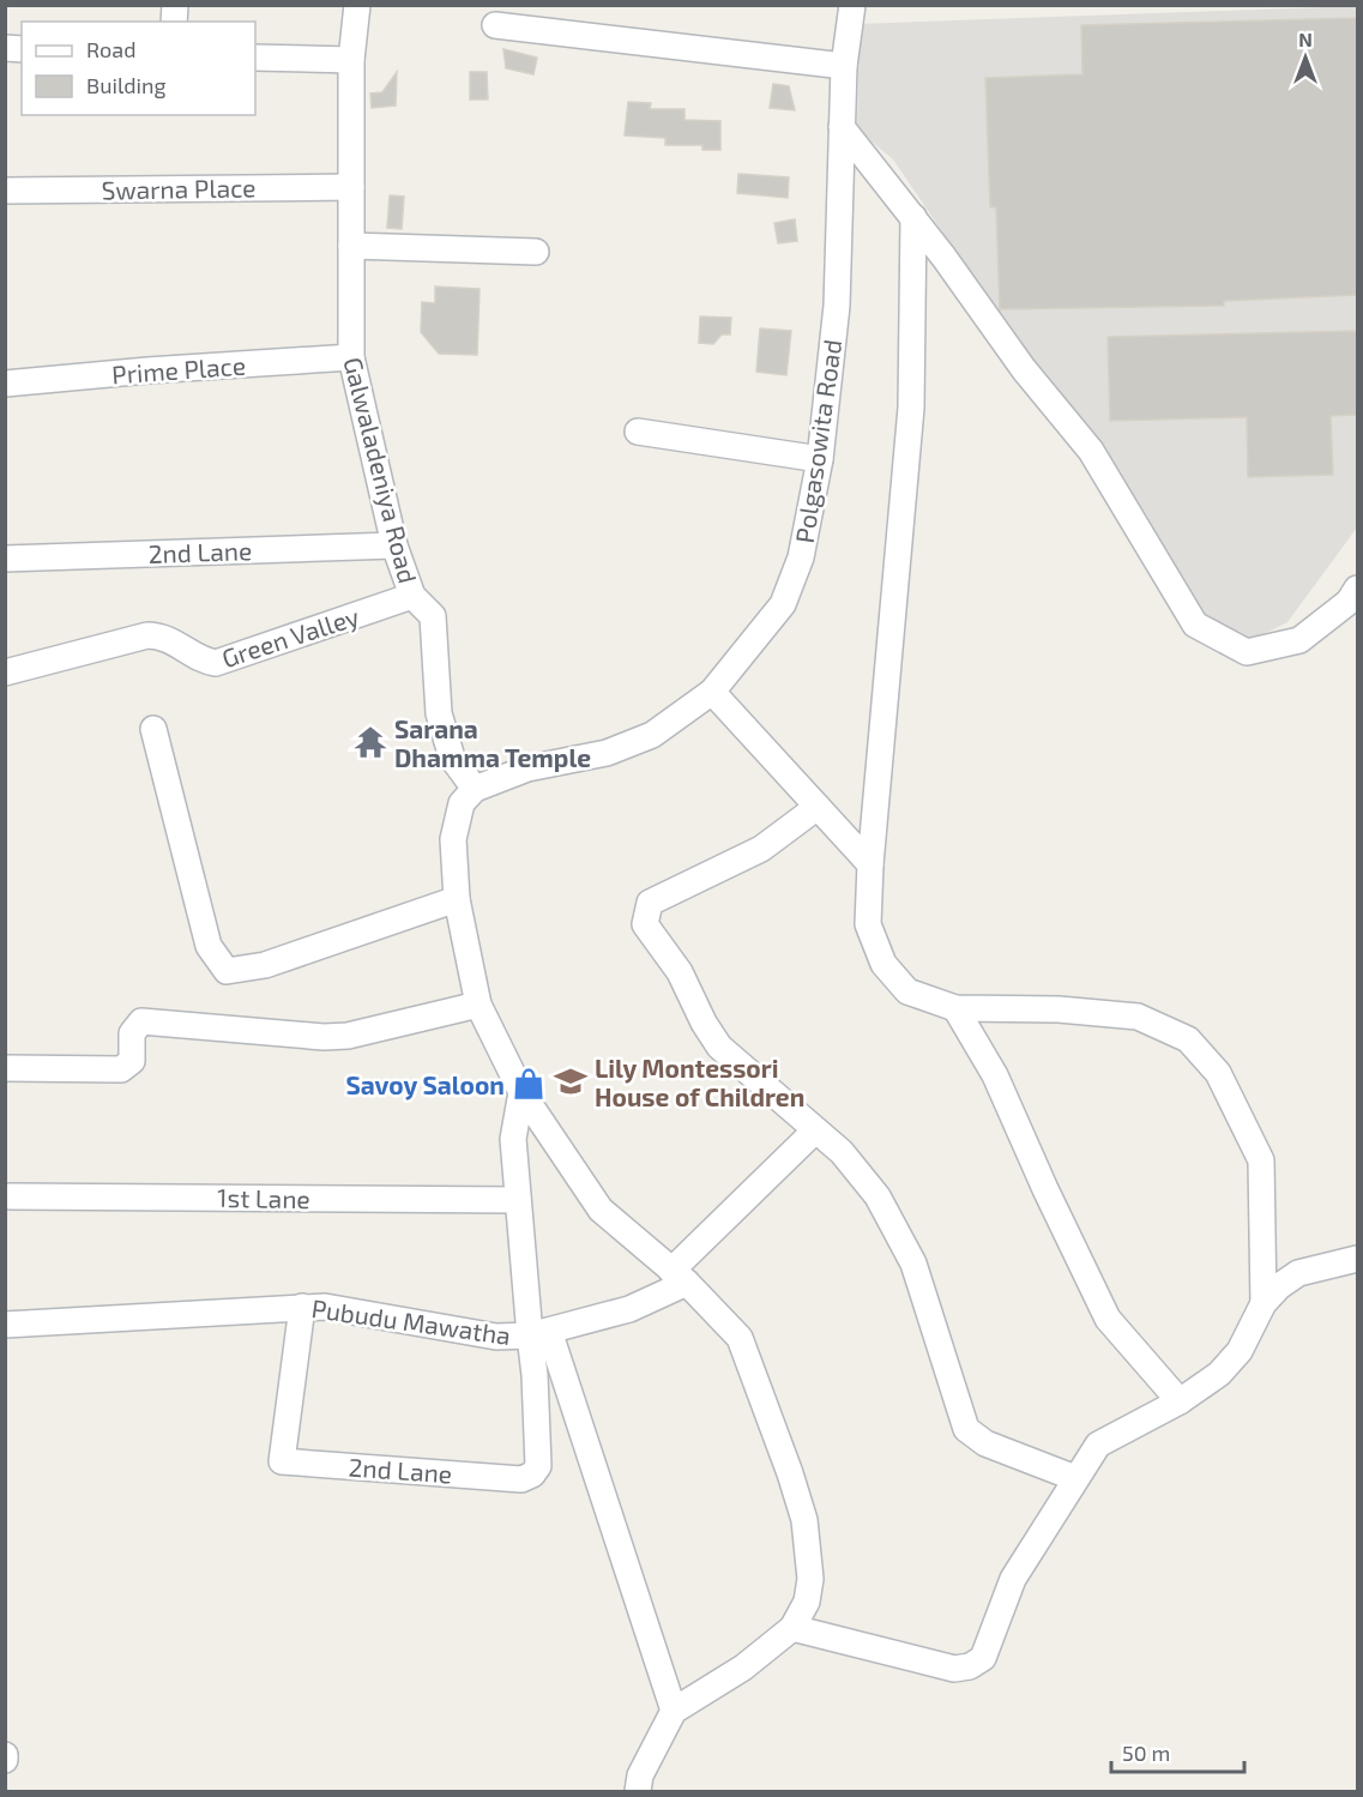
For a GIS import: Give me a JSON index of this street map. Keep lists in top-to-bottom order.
{
  "streets": {
    "street": [
      "Swarna Place",
      "Prime Place",
      "Polgasowita Road",
      "Galwaladeniya Road",
      "2nd Lane",
      "Green Valley",
      "1st Lane",
      "Pubudu Mawatha"
    ]
  },
  "crossings": [
    ["Swarna Place", "Galwaladeniya Road"],
    ["Prime Place", "Galwaladeniya Road"],
    ["Polgasowita Road", "Galwaladeniya Road"],
    ["Galwaladeniya Road", "2nd Lane"],
    ["Galwaladeniya Road", "Green Valley"],
    ["2nd Lane", "Pubudu Mawatha"],
    ["1st Lane", "Pubudu Mawatha"]
  ],
  "places": {
    "temple": ["Sarana Dhamma Temple"],
    "school or university": ["Lily Montessori House of Children"],
    "shop": ["Savoy Saloon"]
  },
  "legend": ["Road", "Building"],
  "scale_bar": "50 m",
  "north": "top"
}
